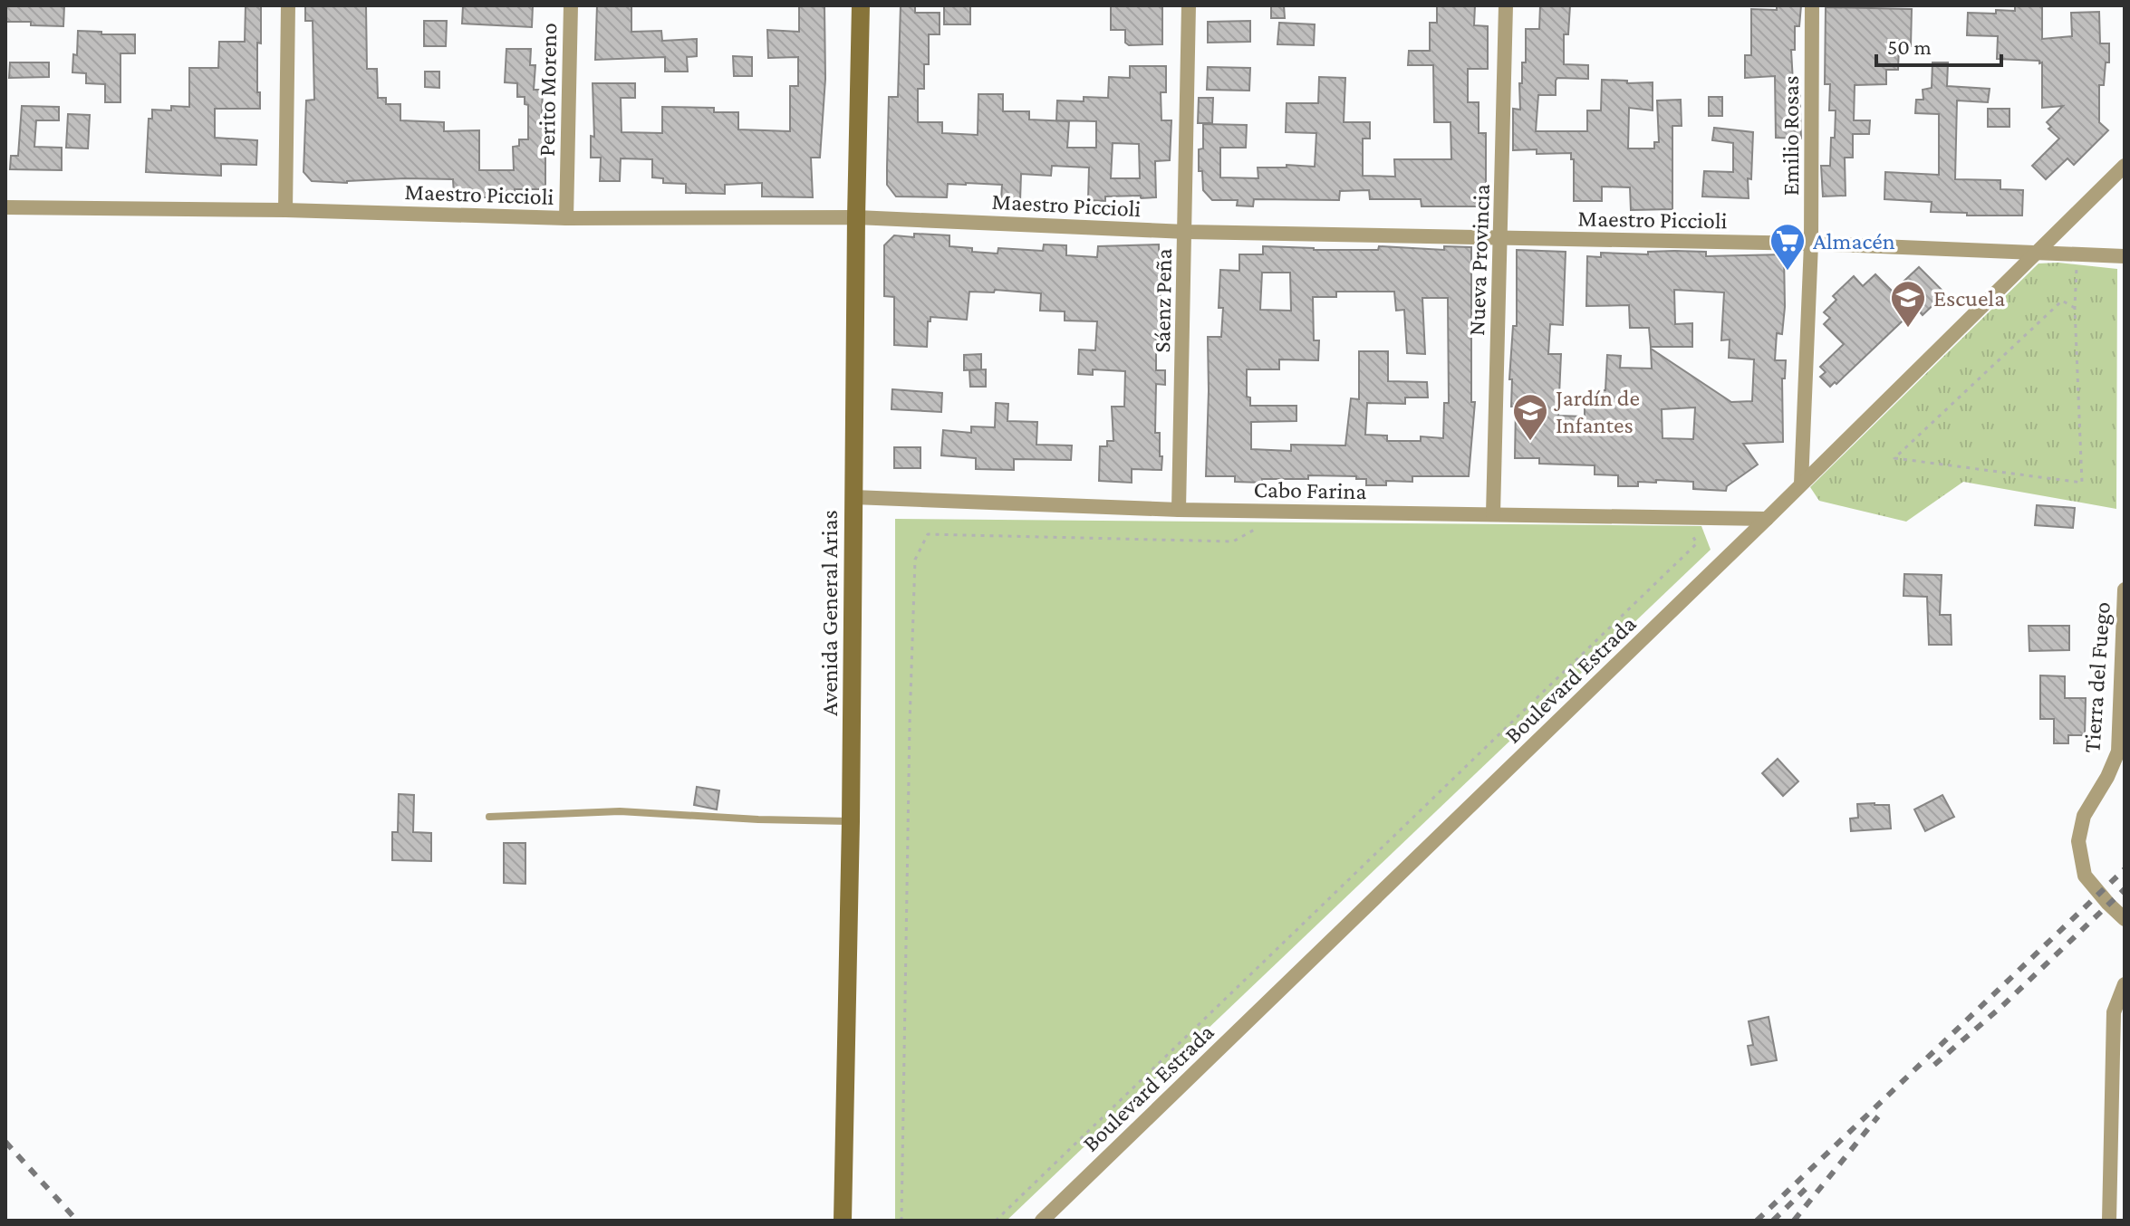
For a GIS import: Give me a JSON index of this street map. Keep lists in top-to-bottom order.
{
  "streets": {
    "main road": ["Avenida General Arias"],
    "street": [
      "Perito Moreno",
      "Emilio Rosas",
      "Maestro Piccioli",
      "Nueva Provincia",
      "Sáenz Peña",
      "Cabo Farina",
      "Tierra del Fuego",
      "Boulevard Estrada"
    ]
  },
  "crossings": [
    ["Perito Moreno", "Maestro Piccioli"],
    ["Emilio Rosas", "Maestro Piccioli"],
    ["Emilio Rosas", "Boulevard Estrada"],
    ["Maestro Piccioli", "Nueva Provincia"],
    ["Maestro Piccioli", "Sáenz Peña"],
    ["Maestro Piccioli", "Avenida General Arias"],
    ["Maestro Piccioli", "Boulevard Estrada"],
    ["Nueva Provincia", "Cabo Farina"],
    ["Sáenz Peña", "Cabo Farina"],
    ["Cabo Farina", "Avenida General Arias"],
    ["Cabo Farina", "Boulevard Estrada"]
  ],
  "places": {
    "supermarket": ["Almacén"],
    "school or university": ["Escuela", "Jardín de Infantes"]
  },
  "scale_bar": "50 m"
}
